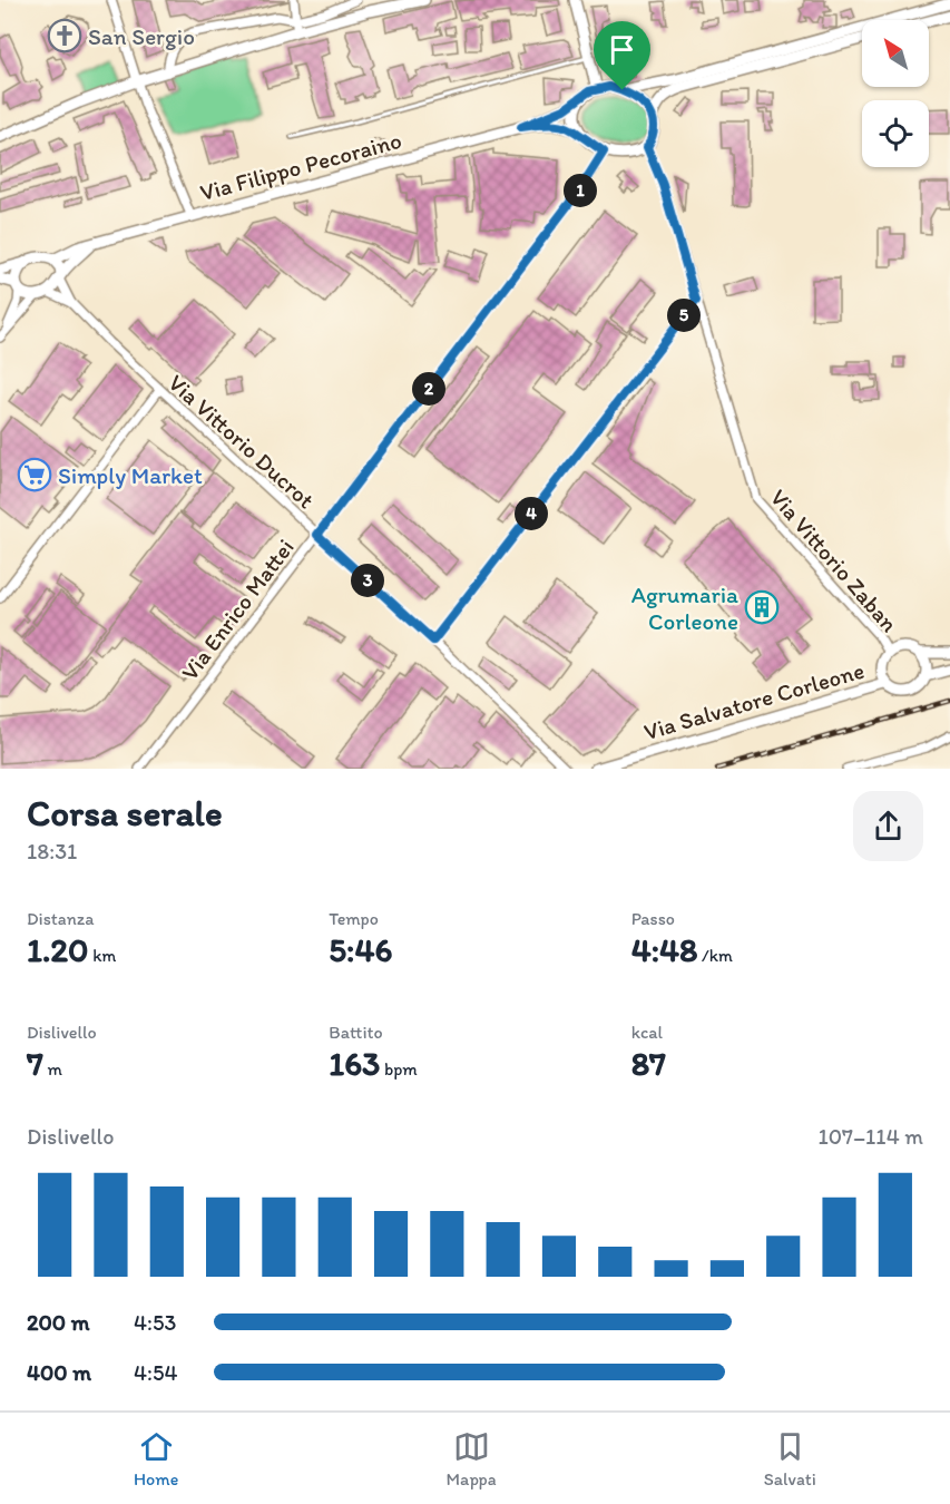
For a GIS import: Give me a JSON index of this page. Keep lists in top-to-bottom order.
{
  "streets": {
    "street": [
      "Via Filippo Pecoraino",
      "Via Vittorio Ducrot",
      "Via Vittorio Zaban",
      "Via Enrico Mattei",
      "Via Salvatore Corleone"
    ]
  },
  "crossings": [
    ["Via Filippo Pecoraino", "Via Vittorio Zaban"],
    ["Via Filippo Pecoraino", "Via Enrico Mattei"],
    ["Via Vittorio Ducrot", "Via Enrico Mattei"],
    ["Via Vittorio Zaban", "Via Enrico Mattei"],
    ["Via Vittorio Zaban", "Via Salvatore Corleone"]
  ],
  "places": {
    "church": ["San Sergio"],
    "supermarket": ["Simply Market"],
    "building": ["Agrumaria Corleone"]
  },
  "north": "top left",
  "page": {
    "pins": [
      "1",
      "5",
      "2",
      "4",
      "3"
    ],
    "heading": ["Corsa serale", "18:31"],
    "stats": [
      ["Distanza", "1.20 km"],
      ["Tempo", "5:46"],
      ["Passo", "4:48 /km"],
      ["Dislivello", "7 m"],
      ["Battito", "163 bpm"],
      ["kcal", "87"]
    ],
    "chart": ["Dislivello", "107–114 m"],
    "list": [
      {
        "name": "200 m",
        "note": "4:53"
      },
      {
        "name": "400 m",
        "note": "4:54"
      }
    ],
    "tabs": ["Home", "Mappa", "Salvati"]
  }
}
